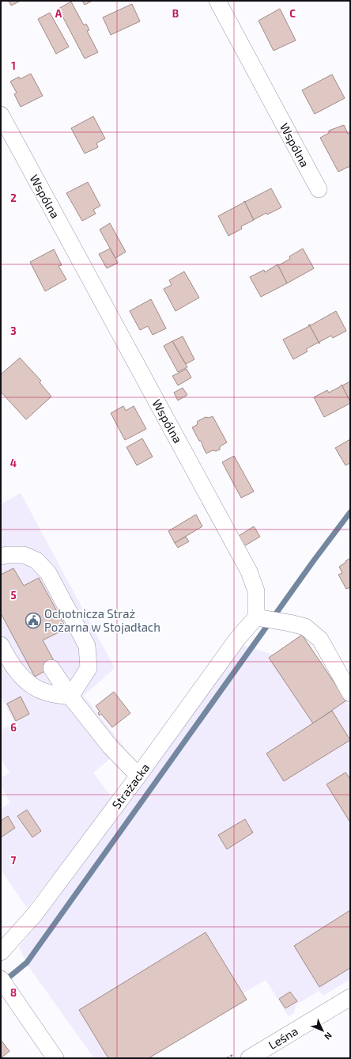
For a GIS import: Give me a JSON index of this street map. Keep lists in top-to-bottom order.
{
  "streets": {
    "street": ["Wspólna", "Strażacka", "Leśna"]
  },
  "crossings": [
    ["Wspólna", "Strażacka"]
  ],
  "places": {
    "public building": ["Ochotnicza Straż Pożarna w Stojadłach"]
  },
  "north": "bottom right",
  "grid": {
    "columns": ["A", "B", "C"],
    "rows": [
      "1",
      "2",
      "3",
      "4",
      "5",
      "6",
      "7",
      "8"
    ]
  }
}
